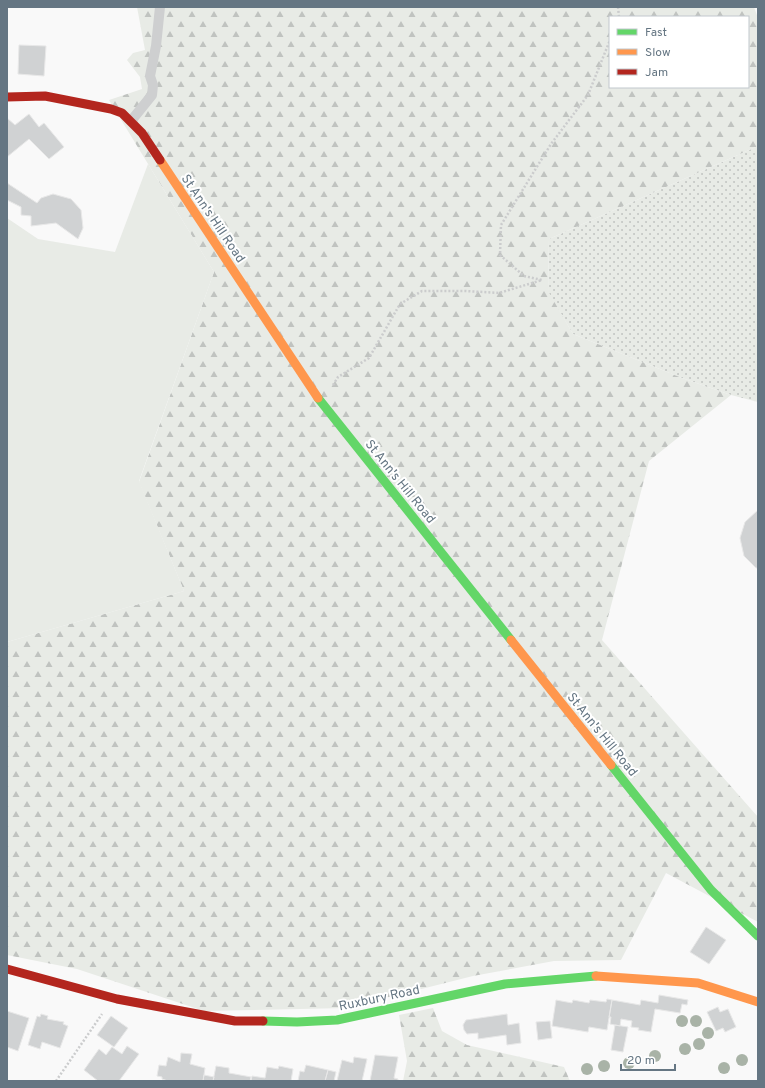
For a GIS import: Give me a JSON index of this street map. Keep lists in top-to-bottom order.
{
  "streets": {
    "street": ["St Ann's Hill Road", "Ruxbury Road"]
  },
  "legend": ["Fast", "Slow", "Jam"],
  "scale_bar": "20 m"
}
